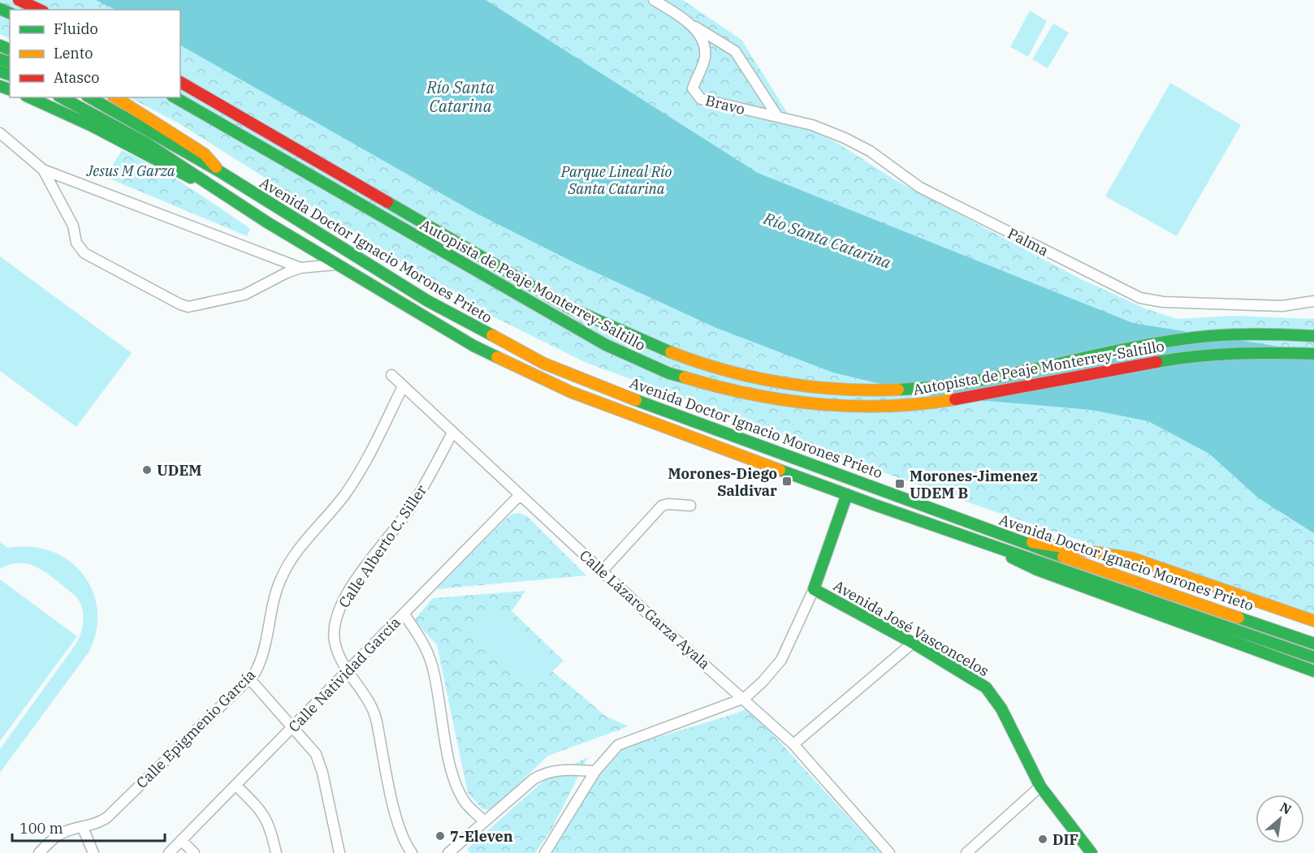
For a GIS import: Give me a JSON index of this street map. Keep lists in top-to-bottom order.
{
  "streets": {
    "main road": ["Avenida Doctor Ignacio Morones Prieto", "Autopista de Peaje Monterrey-Saltillo", "Avenida José Vasconcelos"],
    "street": [
      "Bravo",
      "Palma",
      "Calle Alberto C. Siller",
      "Calle Lázaro Garza Ayala",
      "Calle Natividad García",
      "Calle Epigmenio García"
    ]
  },
  "crossings": [
    ["Bravo", "Palma"],
    ["Avenida Doctor Ignacio Morones Prieto", "Avenida José Vasconcelos"],
    ["Calle Alberto C. Siller", "Calle Lázaro Garza Ayala"],
    ["Calle Alberto C. Siller", "Calle Natividad García"],
    ["Calle Lázaro Garza Ayala", "Calle Natividad García"],
    ["Calle Lázaro Garza Ayala", "Calle Epigmenio García"]
  ],
  "water": ["Río Santa Catarina"],
  "parks": ["Jesus M Garza", "Parque Lineal Río Santa Catarina"],
  "places": {
    "other": ["UDEM", "7-Eleven", "DIF"],
    "transit": ["Morones-Diego Saldivar", "Morones-Jimenez UDEM B"]
  },
  "legend": ["Fluido", "Lento", "Atasco"],
  "scale_bar": "100 m",
  "north": "top right"
}
